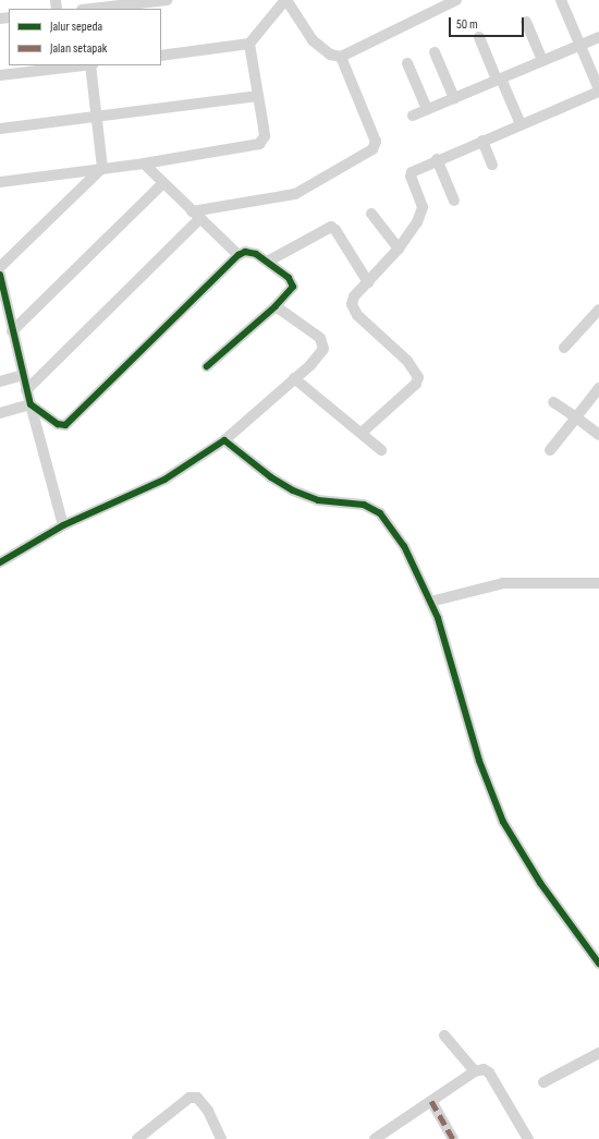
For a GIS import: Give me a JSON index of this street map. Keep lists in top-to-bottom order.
{
  "legend": ["Jalur sepeda", "Jalan setapak"],
  "scale_bar": "50 m"
}
